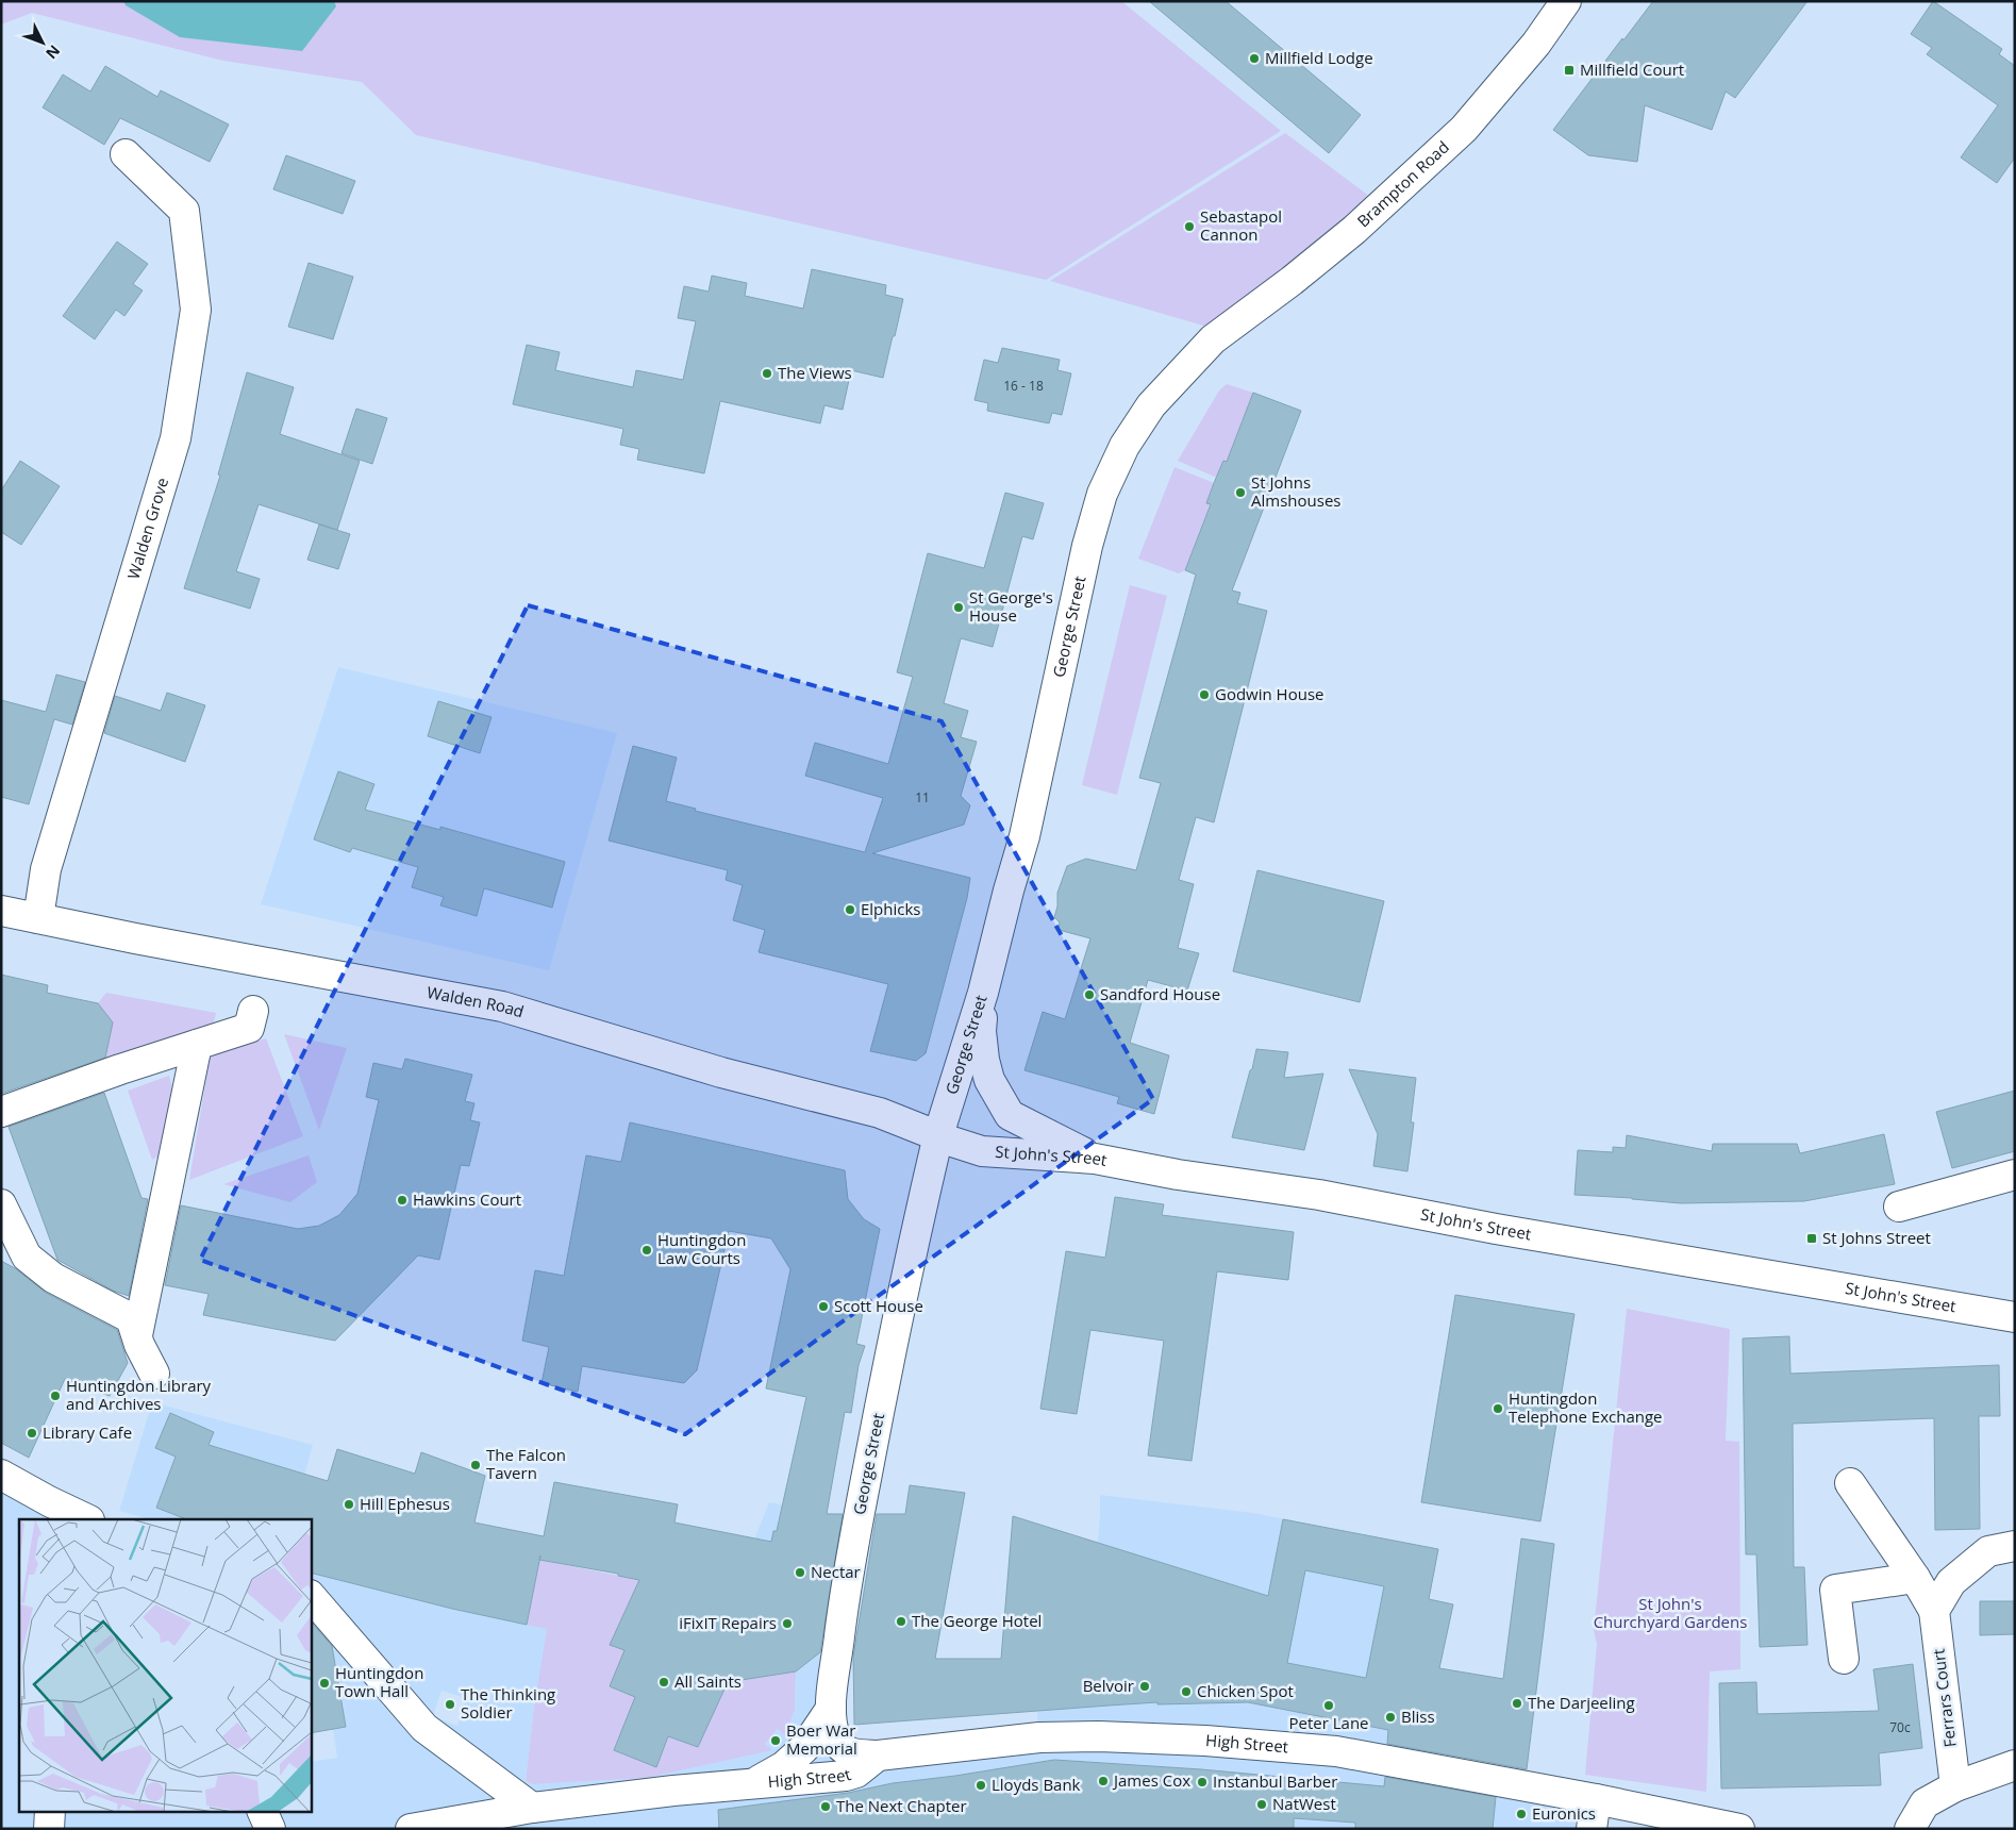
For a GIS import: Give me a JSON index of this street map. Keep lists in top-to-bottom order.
{
  "streets": {
    "street": [
      "Brampton Road",
      "Walden Grove",
      "George Street",
      "Walden Road",
      "St John's Street",
      "Ferrars Court",
      "High Street"
    ]
  },
  "crossings": [
    ["Brampton Road", "George Street"],
    ["Walden Grove", "Walden Road"],
    ["George Street", "Walden Road"],
    ["George Street", "St John's Street"],
    ["George Street", "High Street"],
    ["Walden Road", "St John's Street"]
  ],
  "parks": ["St John's Churchyard Gardens"],
  "places": {
    "other": [
      "Millfield Lodge",
      "Sebastapol Cannon",
      "The Views",
      "St Johns Almshouses",
      "St George's House",
      "Godwin House",
      "Elphicks",
      "Sandford House",
      "Hawkins Court",
      "Huntingdon Law Courts",
      "Scott House",
      "Huntingdon Library and Archives",
      "Huntingdon Telephone Exchange",
      "Library Cafe",
      "The Falcon Tavern",
      "Hill Ephesus",
      "Nectar",
      "The George Hotel",
      "iFixIT Repairs",
      "All Saints",
      "Huntingdon Town Hall",
      "Belvoir",
      "Chicken Spot",
      "The Darjeeling",
      "The Thinking Soldier",
      "Peter Lane",
      "Bliss",
      "Boer War Memorial",
      "James Cox",
      "Instanbul Barber",
      "Lloyds Bank",
      "NatWest",
      "The Next Chapter",
      "Euronics"
    ],
    "transit": ["Millfield Court", "St Johns Street"]
  },
  "house_numbers": ["16 - 18", "11", "70c"],
  "north": "bottom right"
}
